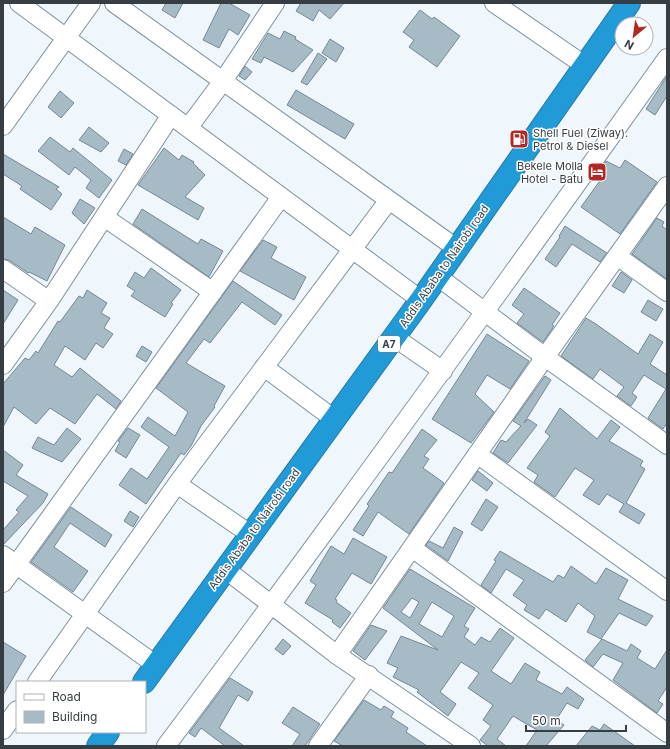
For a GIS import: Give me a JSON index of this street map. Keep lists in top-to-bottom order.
{
  "streets": {
    "highway": ["Addis Ababa to Nairobi road", "A7"]
  },
  "places": {
    "fuel station": ["Shell Fuel (Ziway). Petrol & Diesel"],
    "hotel": ["Bekele Molla Hotel - Batu"]
  },
  "legend": ["Road", "Building"],
  "scale_bar": "50 m",
  "north": "bottom left"
}
